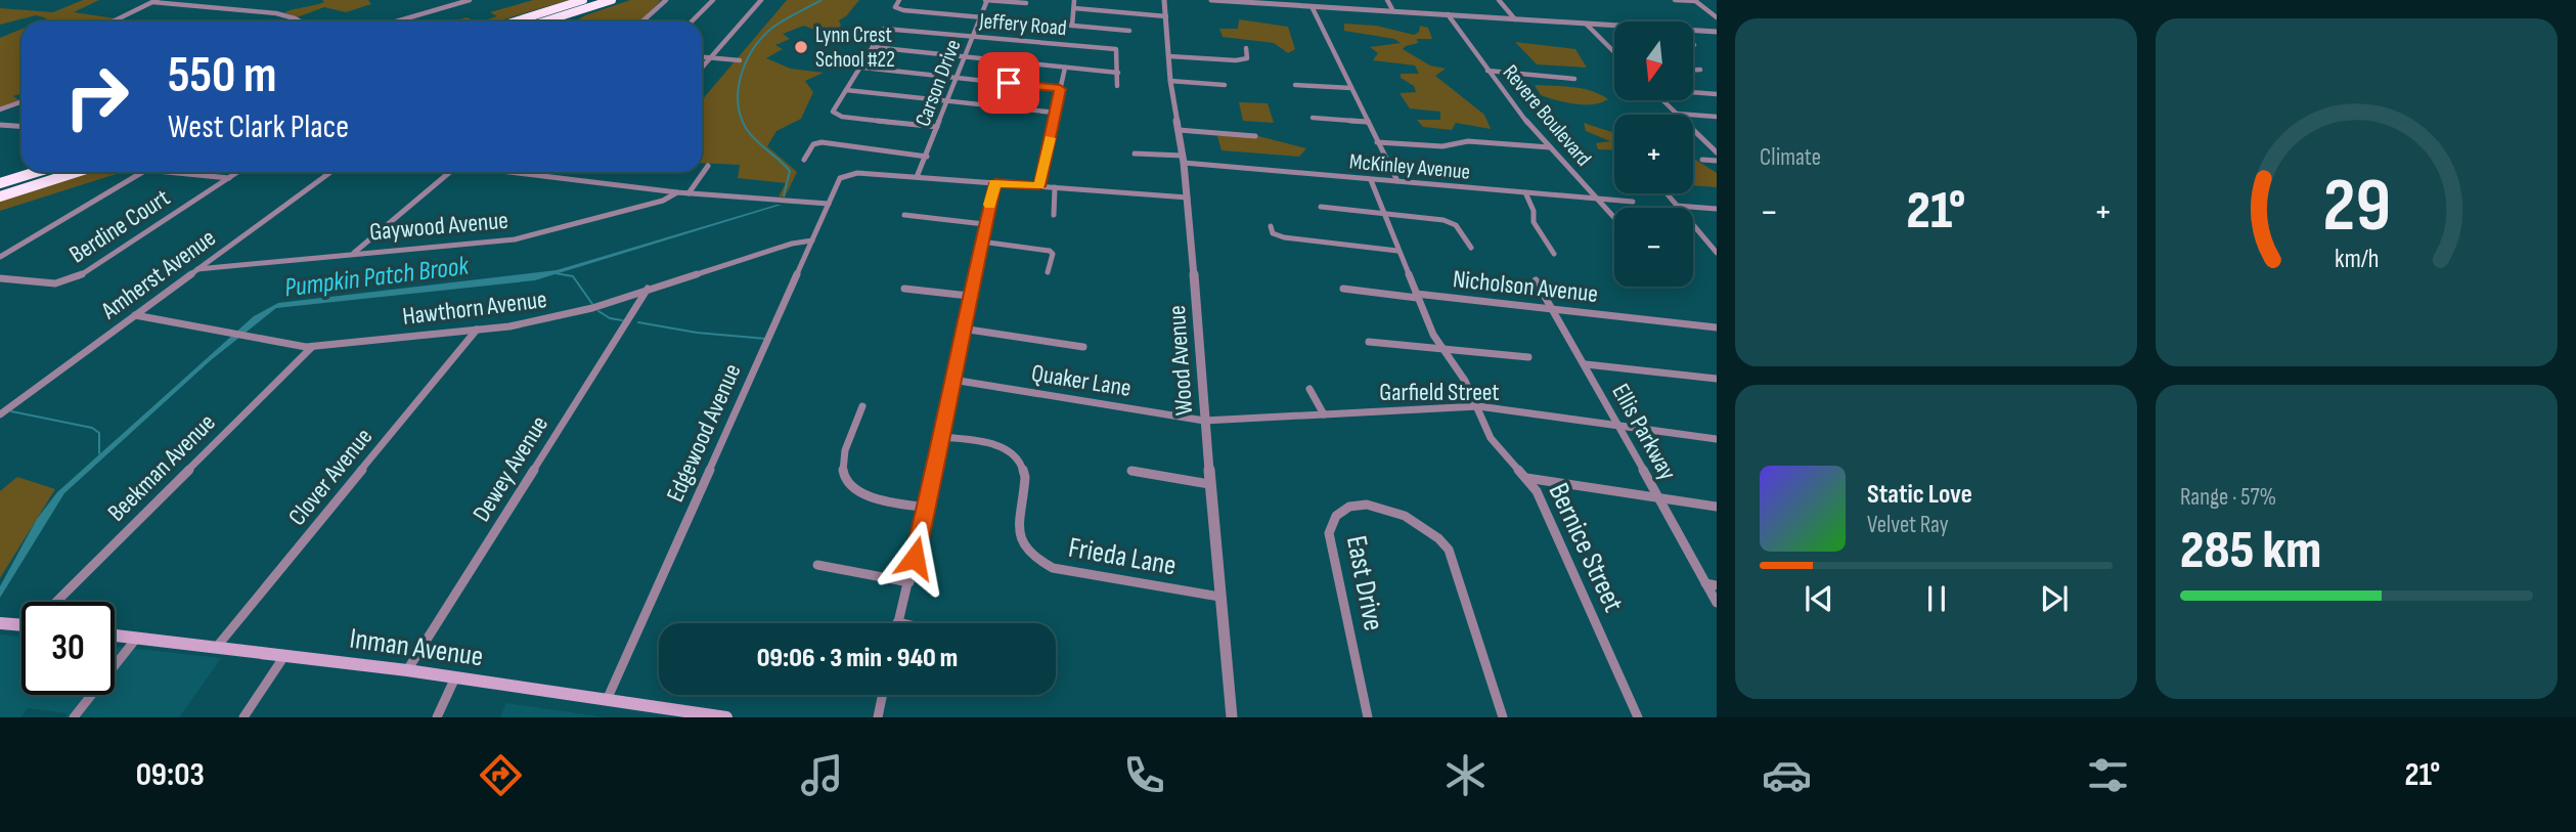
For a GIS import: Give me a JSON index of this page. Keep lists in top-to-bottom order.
{
  "streets": {
    "main road": ["Inman Avenue"],
    "street": [
      "Jeffery Road",
      "Carson Drive",
      "Revere Boulevard",
      "McKinley Avenue",
      "Berdine Court",
      "Gaywood Avenue",
      "Amherst Avenue",
      "Nicholson Avenue",
      "Hawthorn Avenue",
      "Wood Avenue",
      "Quaker Lane",
      "Garfield Street",
      "Ellis Parkway",
      "Edgewood Avenue",
      "Beekman Avenue",
      "Dewey Avenue",
      "Clover Avenue",
      "Bernice Street",
      "Frieda Lane",
      "East Drive"
    ]
  },
  "crossings": [
    ["Jeffery Road", "Carson Drive"],
    ["Carson Drive", "Edgewood Avenue"],
    ["Revere Boulevard", "McKinley Avenue"],
    ["McKinley Avenue", "Wood Avenue"],
    ["McKinley Avenue", "Bernice Street"],
    ["Gaywood Avenue", "Amherst Avenue"],
    ["Amherst Avenue", "Hawthorn Avenue"],
    ["Nicholson Avenue", "Ellis Parkway"],
    ["Nicholson Avenue", "Bernice Street"],
    ["Hawthorn Avenue", "Edgewood Avenue"],
    ["Hawthorn Avenue", "Beekman Avenue"],
    ["Hawthorn Avenue", "Dewey Avenue"],
    ["Hawthorn Avenue", "Clover Avenue"],
    ["Wood Avenue", "Quaker Lane"],
    ["Wood Avenue", "Garfield Street"],
    ["Wood Avenue", "Frieda Lane"],
    ["Quaker Lane", "Garfield Street"],
    ["Garfield Street", "Ellis Parkway"],
    ["Garfield Street", "Bernice Street"],
    ["Edgewood Avenue", "Inman Avenue"],
    ["Dewey Avenue", "Inman Avenue"],
    ["Clover Avenue", "Inman Avenue"]
  ],
  "water": ["Pumpkin Patch Brook"],
  "places": ["Lynn Crest School #22"],
  "north": "bottom",
  "page": {
    "tile": [
      "Climate",
      ["Range · 57%", "285 km"]
    ],
    "map_buttons": ["+", "−"],
    "turn": ["550 m", "West Clark Place"],
    "heat": ["−", "21°", "+"],
    "song": ["Static Love", "Velvet Ray"],
    "limit": "30",
    "trip": "09:06 · 3 min · 940 m",
    "tabs": ["09:03", "21°"],
    "gauge": ["29", "km/h"]
  }
}
